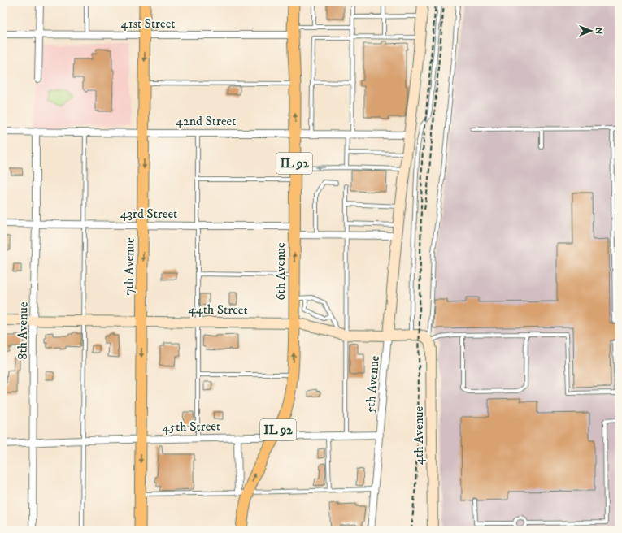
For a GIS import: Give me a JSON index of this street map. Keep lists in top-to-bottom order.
{
  "streets": {
    "main road": ["IL 92", "7th Avenue", "6th Avenue"],
    "street": [
      "41st Street",
      "42nd Street",
      "43rd Street",
      "44th Street",
      "8th Avenue",
      "5th Avenue",
      "45th Street",
      "4th Avenue"
    ]
  },
  "crossings": [
    ["41st Street", "7th Avenue"],
    ["41st Street", "6th Avenue"],
    ["42nd Street", "7th Avenue"],
    ["42nd Street", "6th Avenue"],
    ["42nd Street", "8th Avenue"],
    ["43rd Street", "7th Avenue"],
    ["43rd Street", "6th Avenue"],
    ["43rd Street", "8th Avenue"],
    ["7th Avenue", "44th Street"],
    ["7th Avenue", "45th Street"],
    ["6th Avenue", "44th Street"],
    ["6th Avenue", "45th Street"],
    ["44th Street", "8th Avenue"],
    ["44th Street", "5th Avenue"],
    ["44th Street", "4th Avenue"],
    ["8th Avenue", "45th Street"],
    ["5th Avenue", "45th Street"]
  ],
  "one_way": ["7th Avenue"],
  "north": "right"
}
